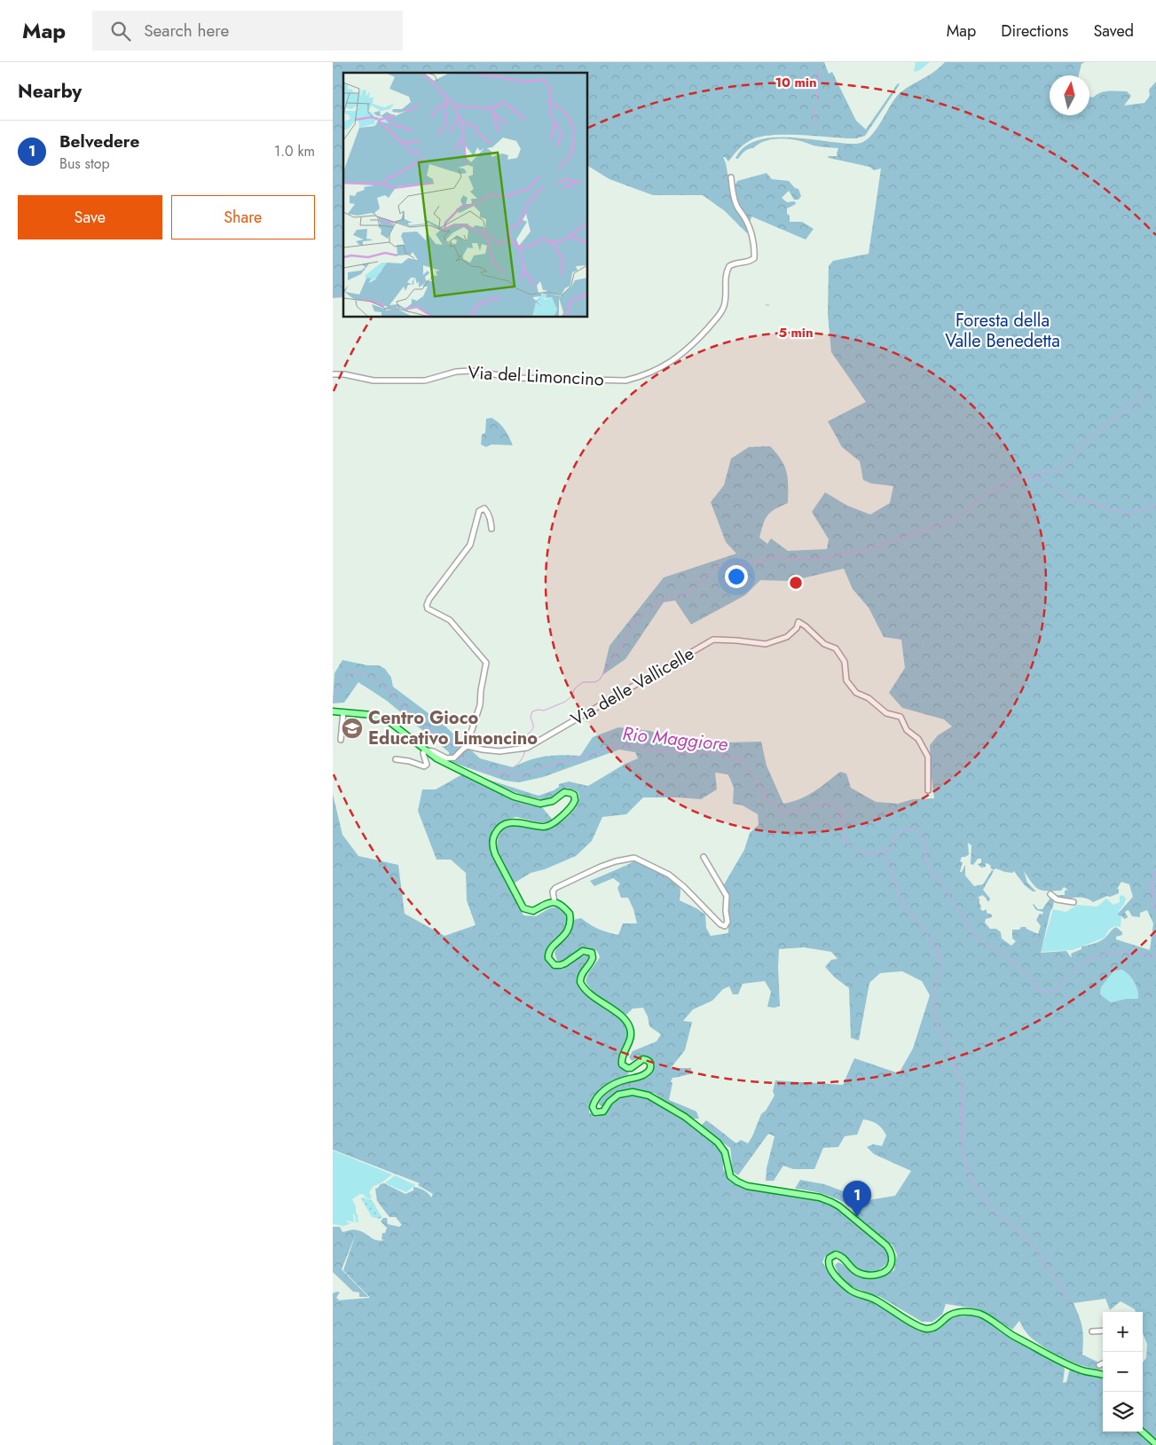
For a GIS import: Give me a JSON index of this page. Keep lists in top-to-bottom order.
{
  "streets": {
    "street": ["Via del Limoncino", "Via delle Vallicelle"]
  },
  "water": ["Rio Maggiore"],
  "parks": ["Foresta della Valle Benedetta"],
  "places": {
    "school or university": ["Centro Gioco Educativo Limoncino"]
  },
  "north": "top",
  "page": {
    "header": "Map",
    "search": "Search here",
    "nav": ["Map", "Directions", "Saved"],
    "heading": "Nearby",
    "list": [
      {
        "mark": "1",
        "name": "Belvedere",
        "note": "Bus stop",
        "value": "1.0 km"
      }
    ],
    "buttons": ["Save", "Share"],
    "pins": "1",
    "map_buttons": ["+", "−"]
  },
  "rings": ["10 min", "5 min"]
}
